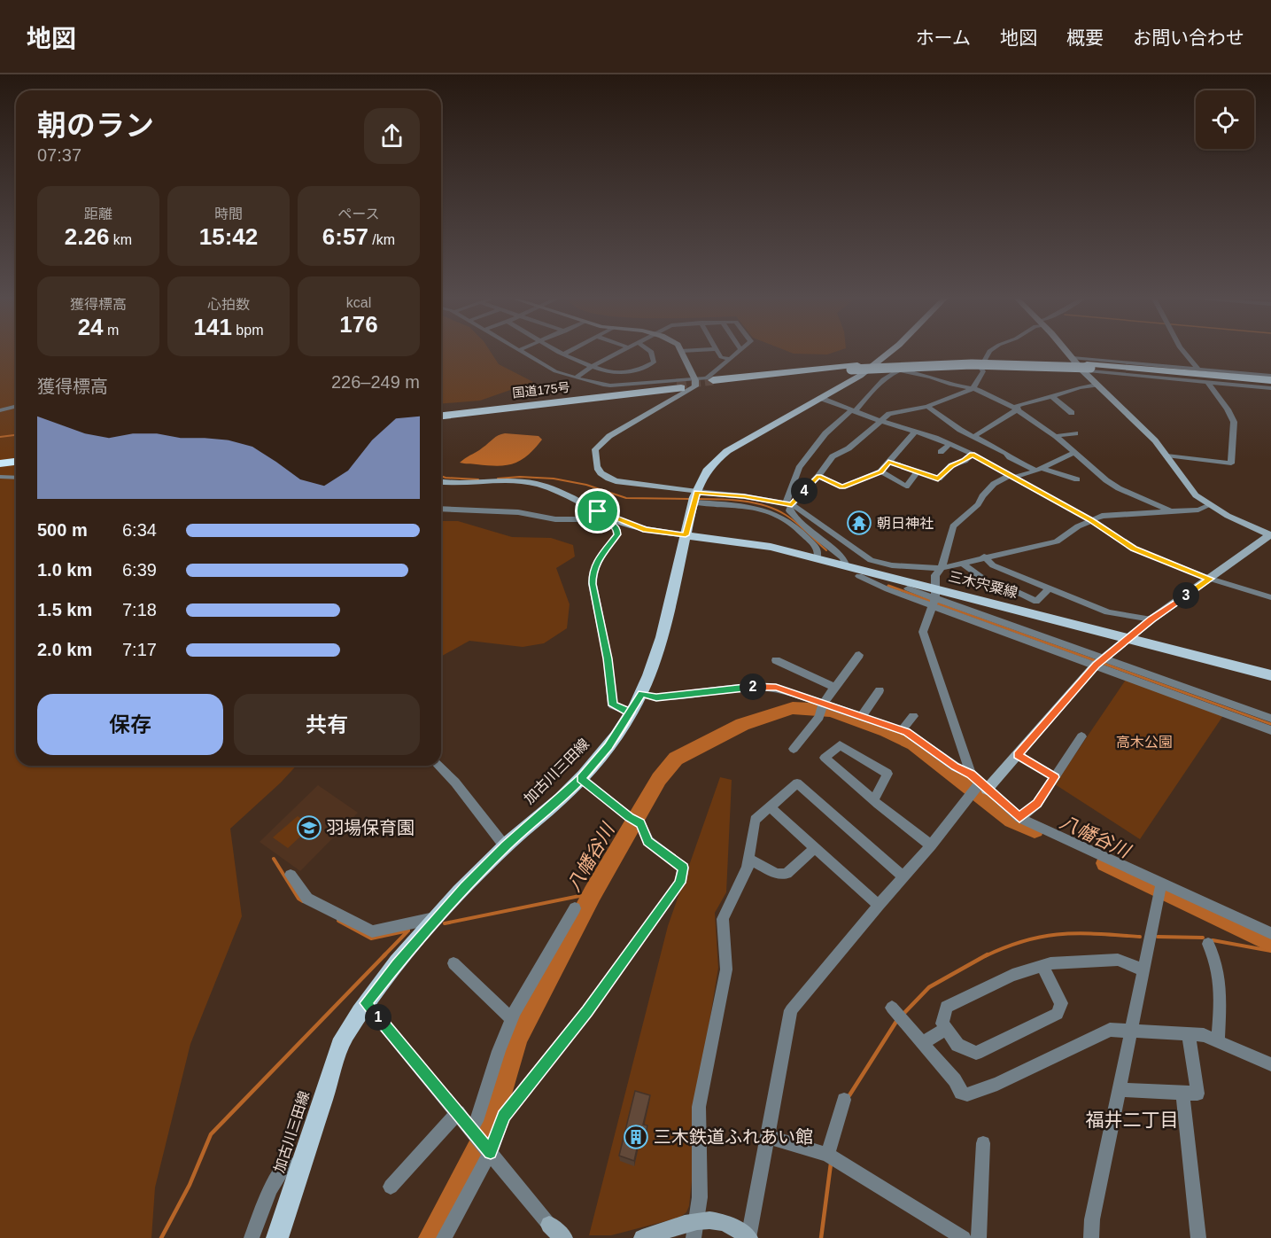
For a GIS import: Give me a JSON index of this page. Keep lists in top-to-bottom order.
{
  "streets": {
    "highway": ["国道175号"],
    "main road": ["三木宍粟線", "加古川三田線"]
  },
  "crossings": [
    ["三木宍粟線", "加古川三田線"]
  ],
  "districts": ["福井二丁目"],
  "water": ["八幡谷川"],
  "parks": ["高木公園"],
  "places": {
    "temple": ["朝日神社"],
    "school or university": ["羽場保育園"],
    "building": ["三木鉄道ふれあい館"]
  },
  "page": {
    "header": "地図",
    "nav": [
      "ホーム",
      "地図",
      "概要",
      "お問い合わせ"
    ],
    "heading": ["朝のラン", "07:37"],
    "stats": [
      ["距離", "2.26 km"],
      ["時間", "15:42"],
      ["ペース", "6:57 /km"],
      ["獲得標高", "24 m"],
      ["心拍数", "141 bpm"],
      ["kcal", "176"]
    ],
    "chart": ["獲得標高", "226–249 m"],
    "pins": [
      "4",
      "3",
      "2",
      "1"
    ],
    "list": [
      {
        "name": "500 m",
        "note": "6:34"
      },
      {
        "name": "1.0 km",
        "note": "6:39"
      },
      {
        "name": "1.5 km",
        "note": "7:18"
      },
      {
        "name": "2.0 km",
        "note": "7:17"
      }
    ],
    "buttons": ["保存", "共有"]
  }
}
